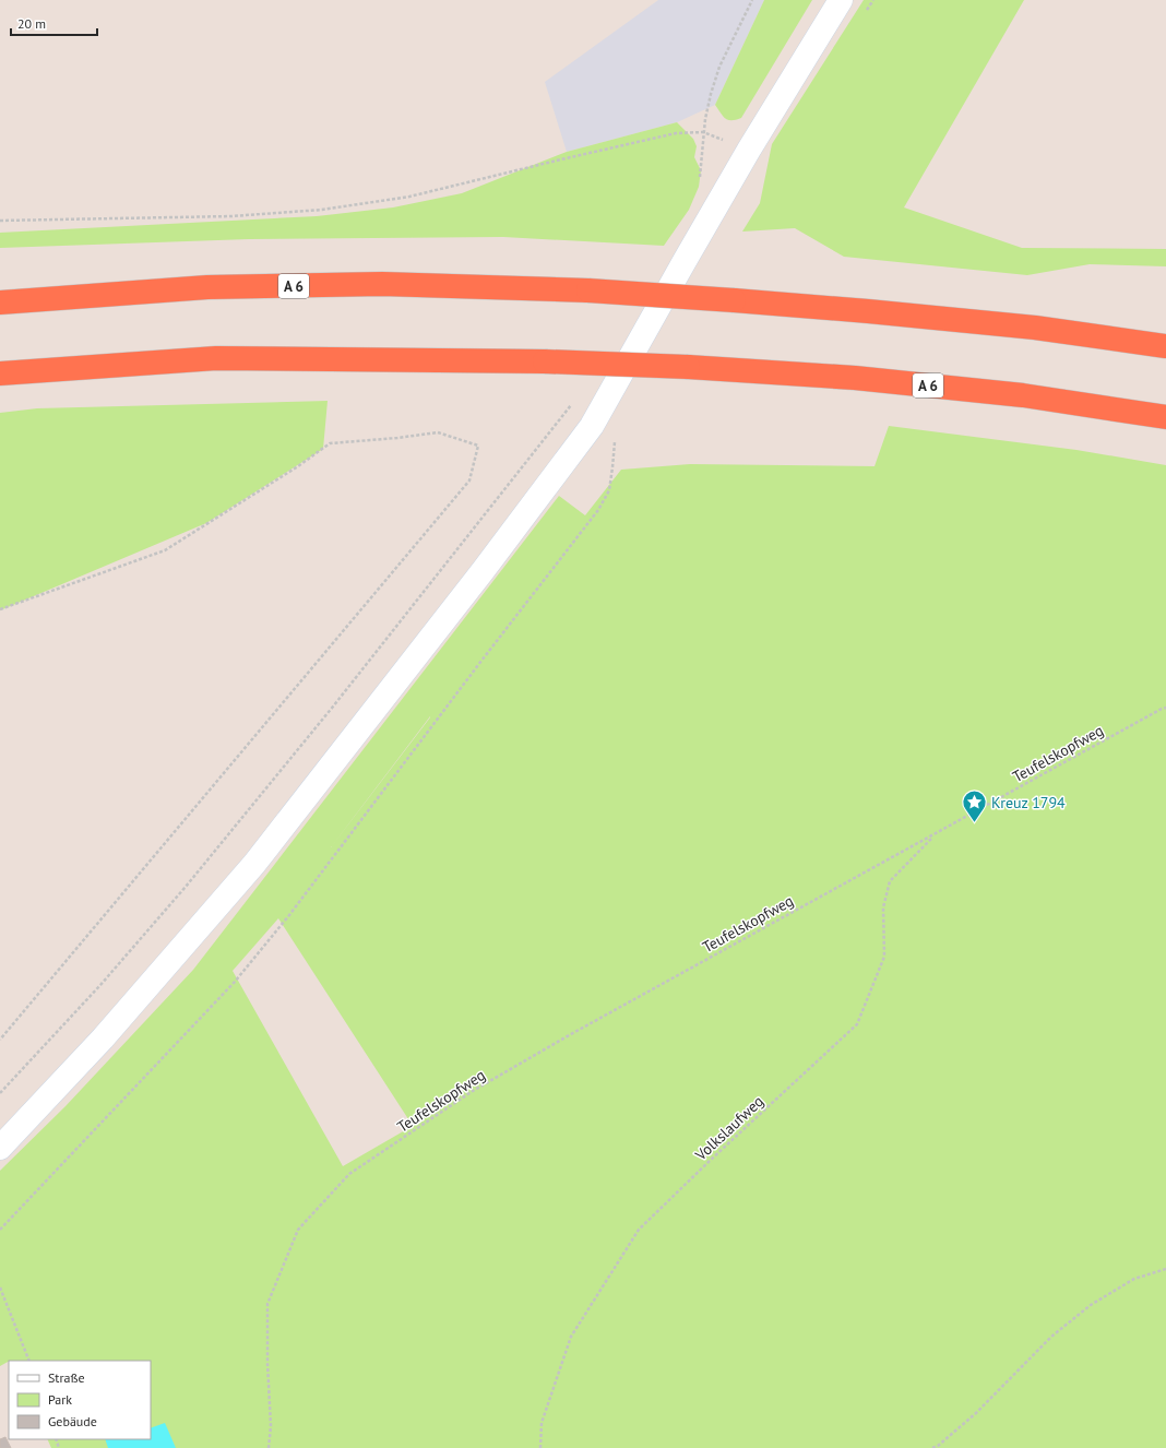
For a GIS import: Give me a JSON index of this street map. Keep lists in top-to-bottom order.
{
  "streets": {
    "highway": ["A 6"],
    "path": ["Teufelskopfweg", "Volkslaufweg"]
  },
  "crossings": [
    ["Teufelskopfweg", "Volkslaufweg"]
  ],
  "places": {
    "place": ["Kreuz 1794"]
  },
  "legend": ["Straße", "Park", "Gebäude"],
  "scale_bar": "20 m"
}
